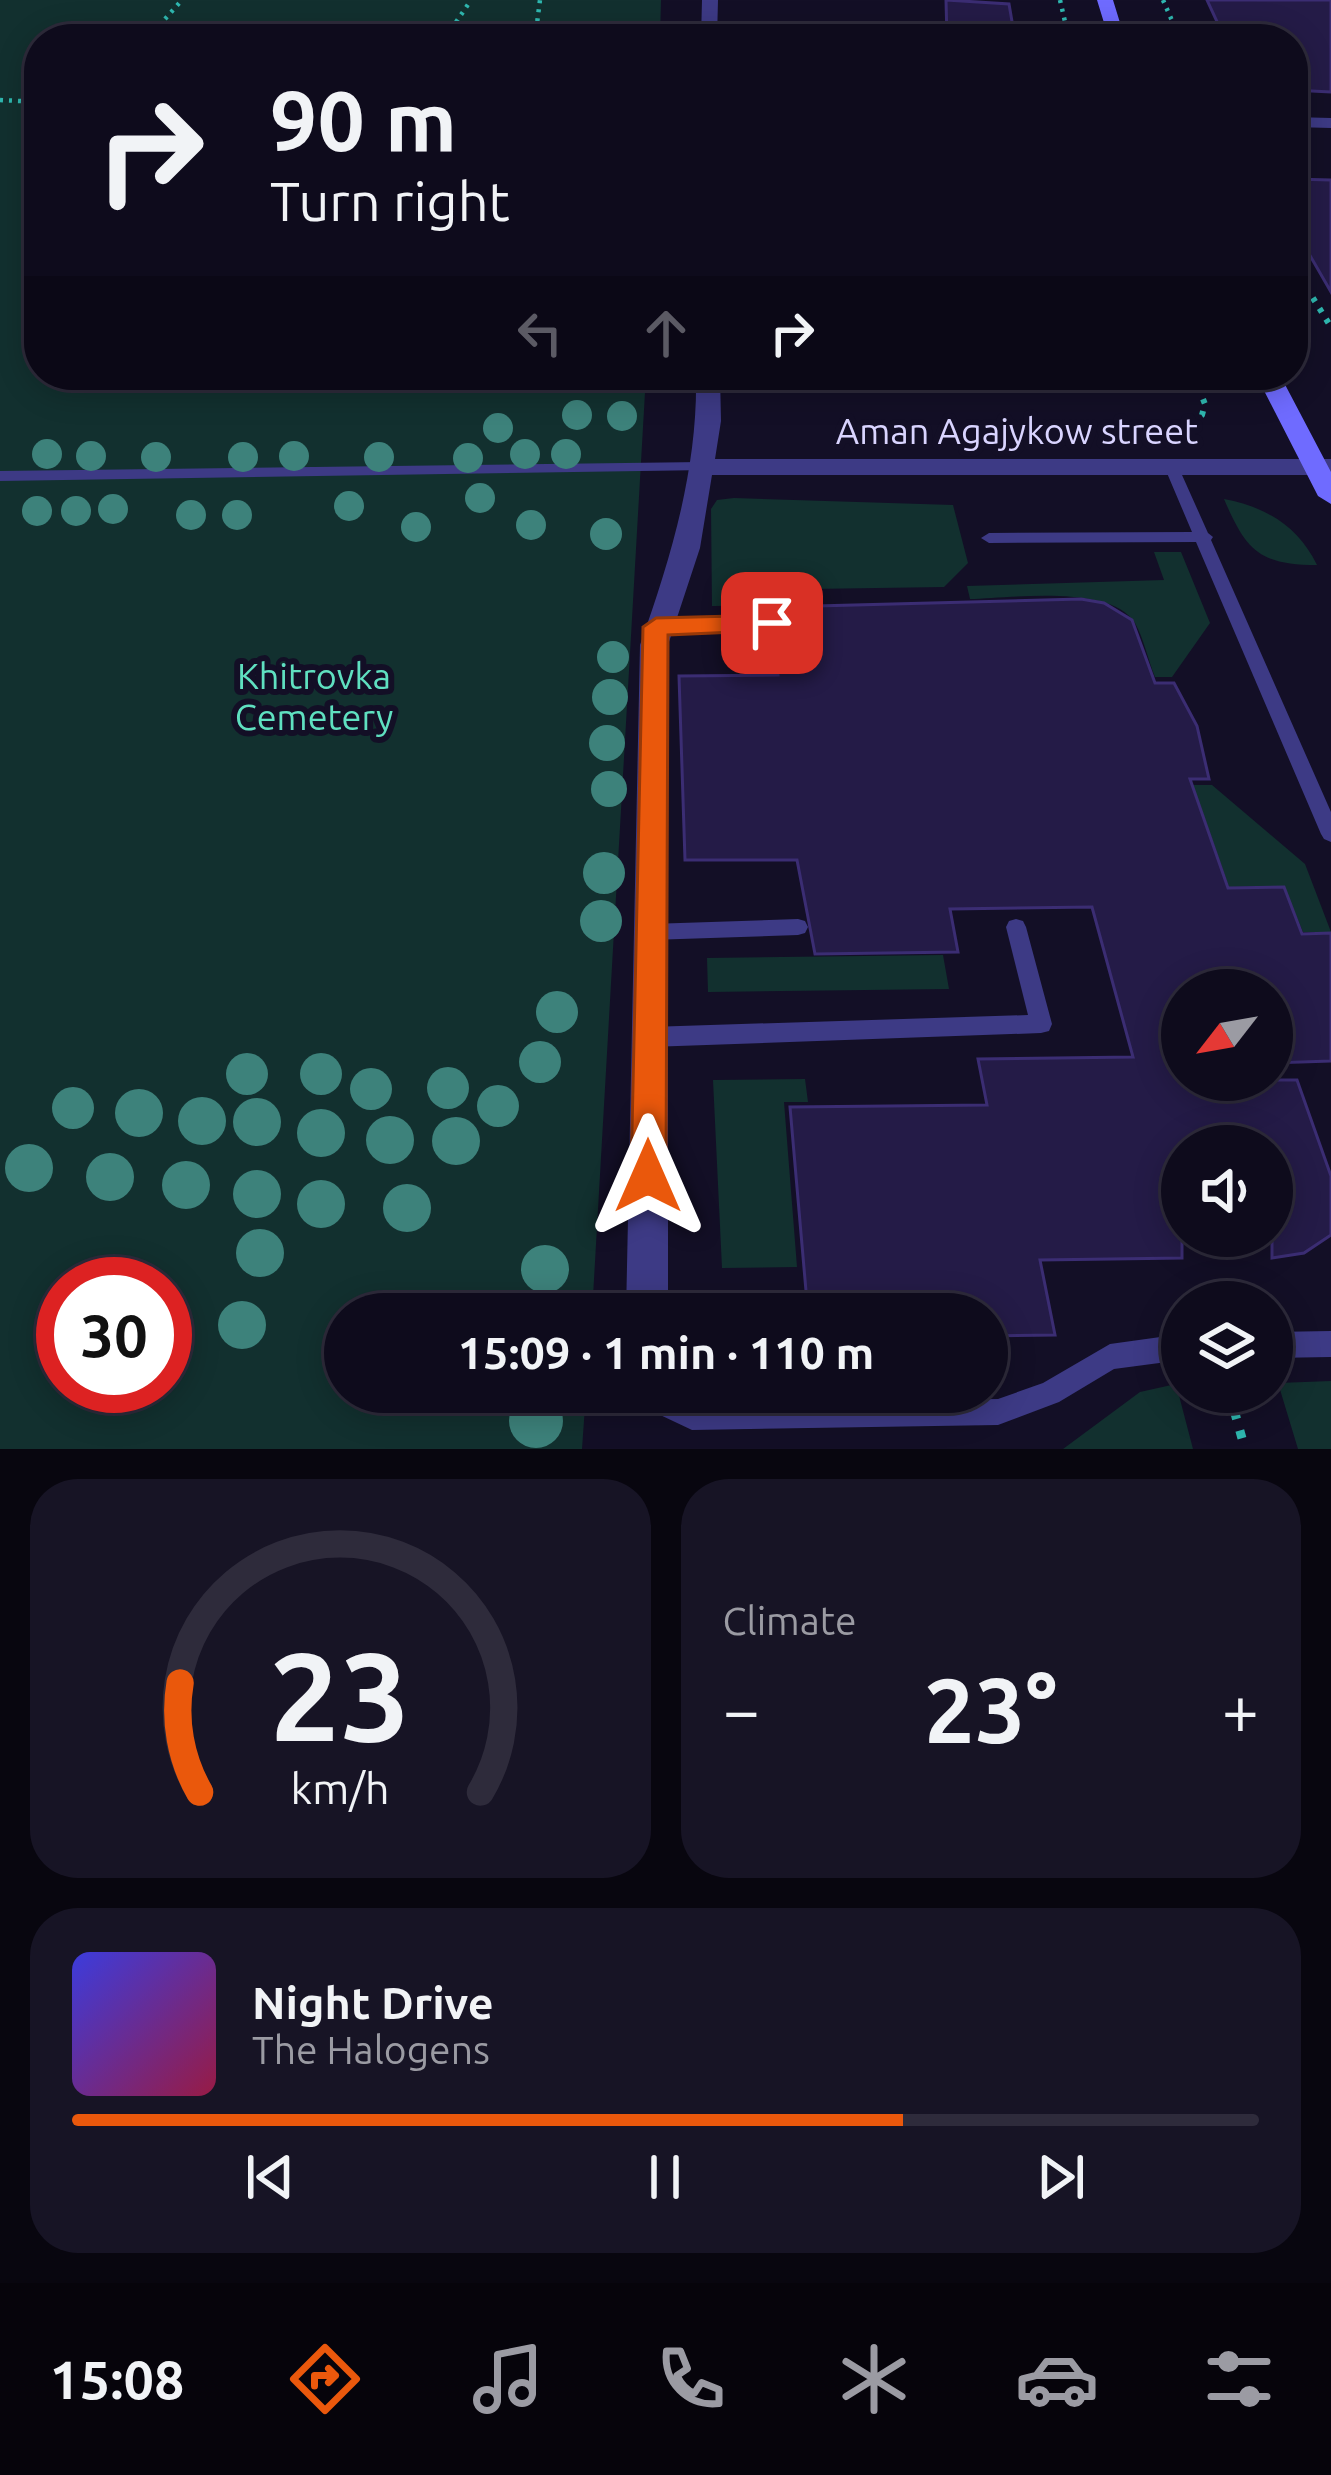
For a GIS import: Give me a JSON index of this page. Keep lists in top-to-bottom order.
{
  "streets": {
    "street": ["Aman Agajykow street"]
  },
  "parks": ["Khitrovka Cemetery"],
  "north": "bottom left",
  "page": {
    "turn": ["90 m", "Turn right"],
    "limit": "30",
    "trip": "15:09 · 1 min · 110 m",
    "tile": "Climate",
    "heat": ["−", "23°", "+"],
    "song": ["Night Drive", "The Halogens"],
    "tabs": "15:08",
    "gauge": ["23", "km/h"]
  }
}
